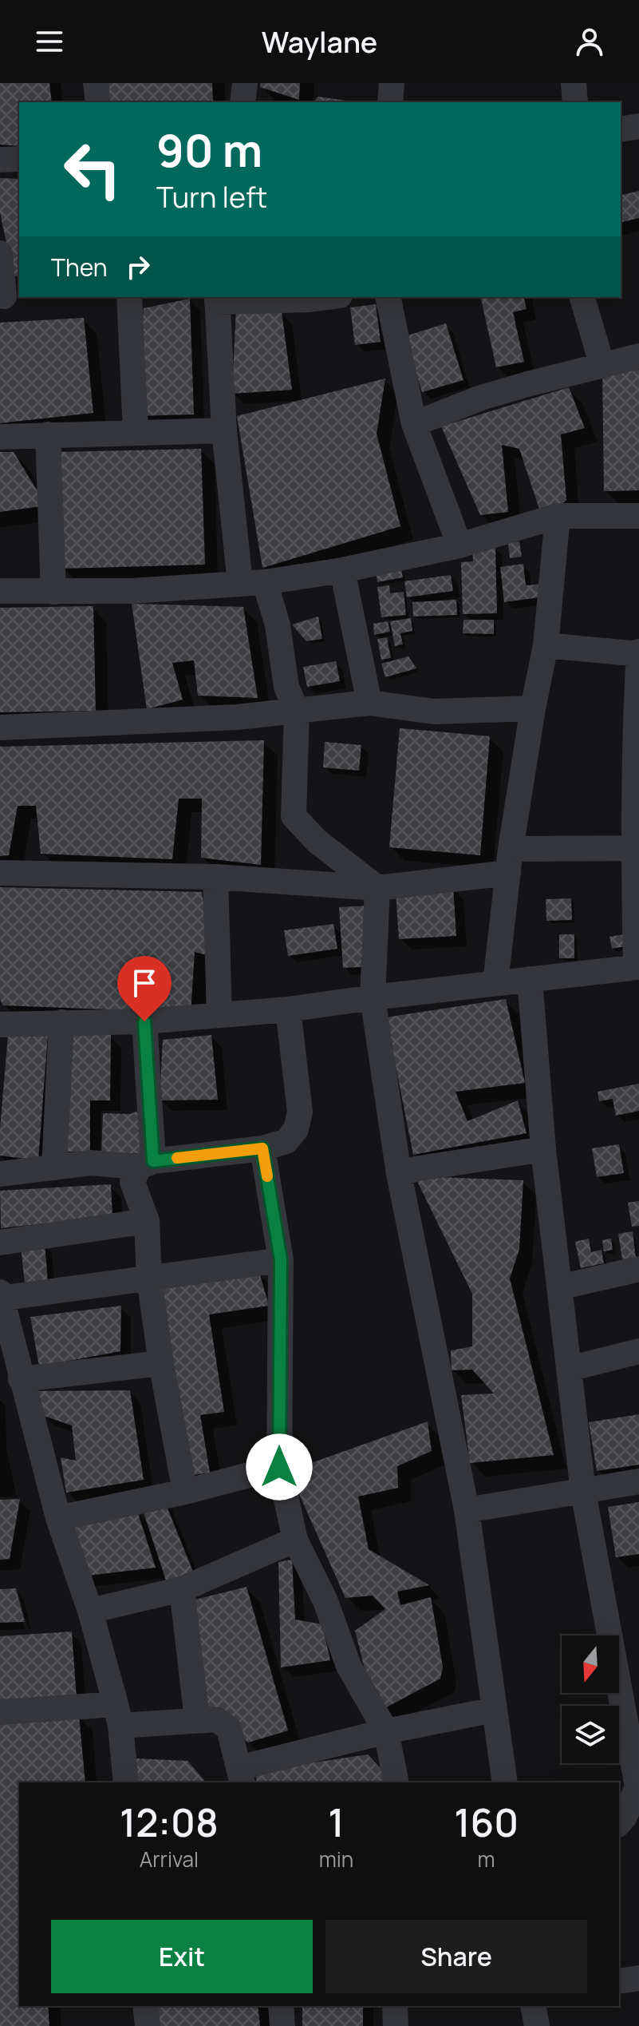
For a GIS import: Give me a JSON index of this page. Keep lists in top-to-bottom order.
{
  "north": "bottom",
  "page": {
    "header": "Waylane",
    "turn": ["90 m", "Turn left"],
    "then": "Then",
    "eta": [
      "12:08",
      "Arrival",
      "1",
      "min",
      "160",
      "m"
    ],
    "buttons": ["Exit", "Share"]
  }
}
